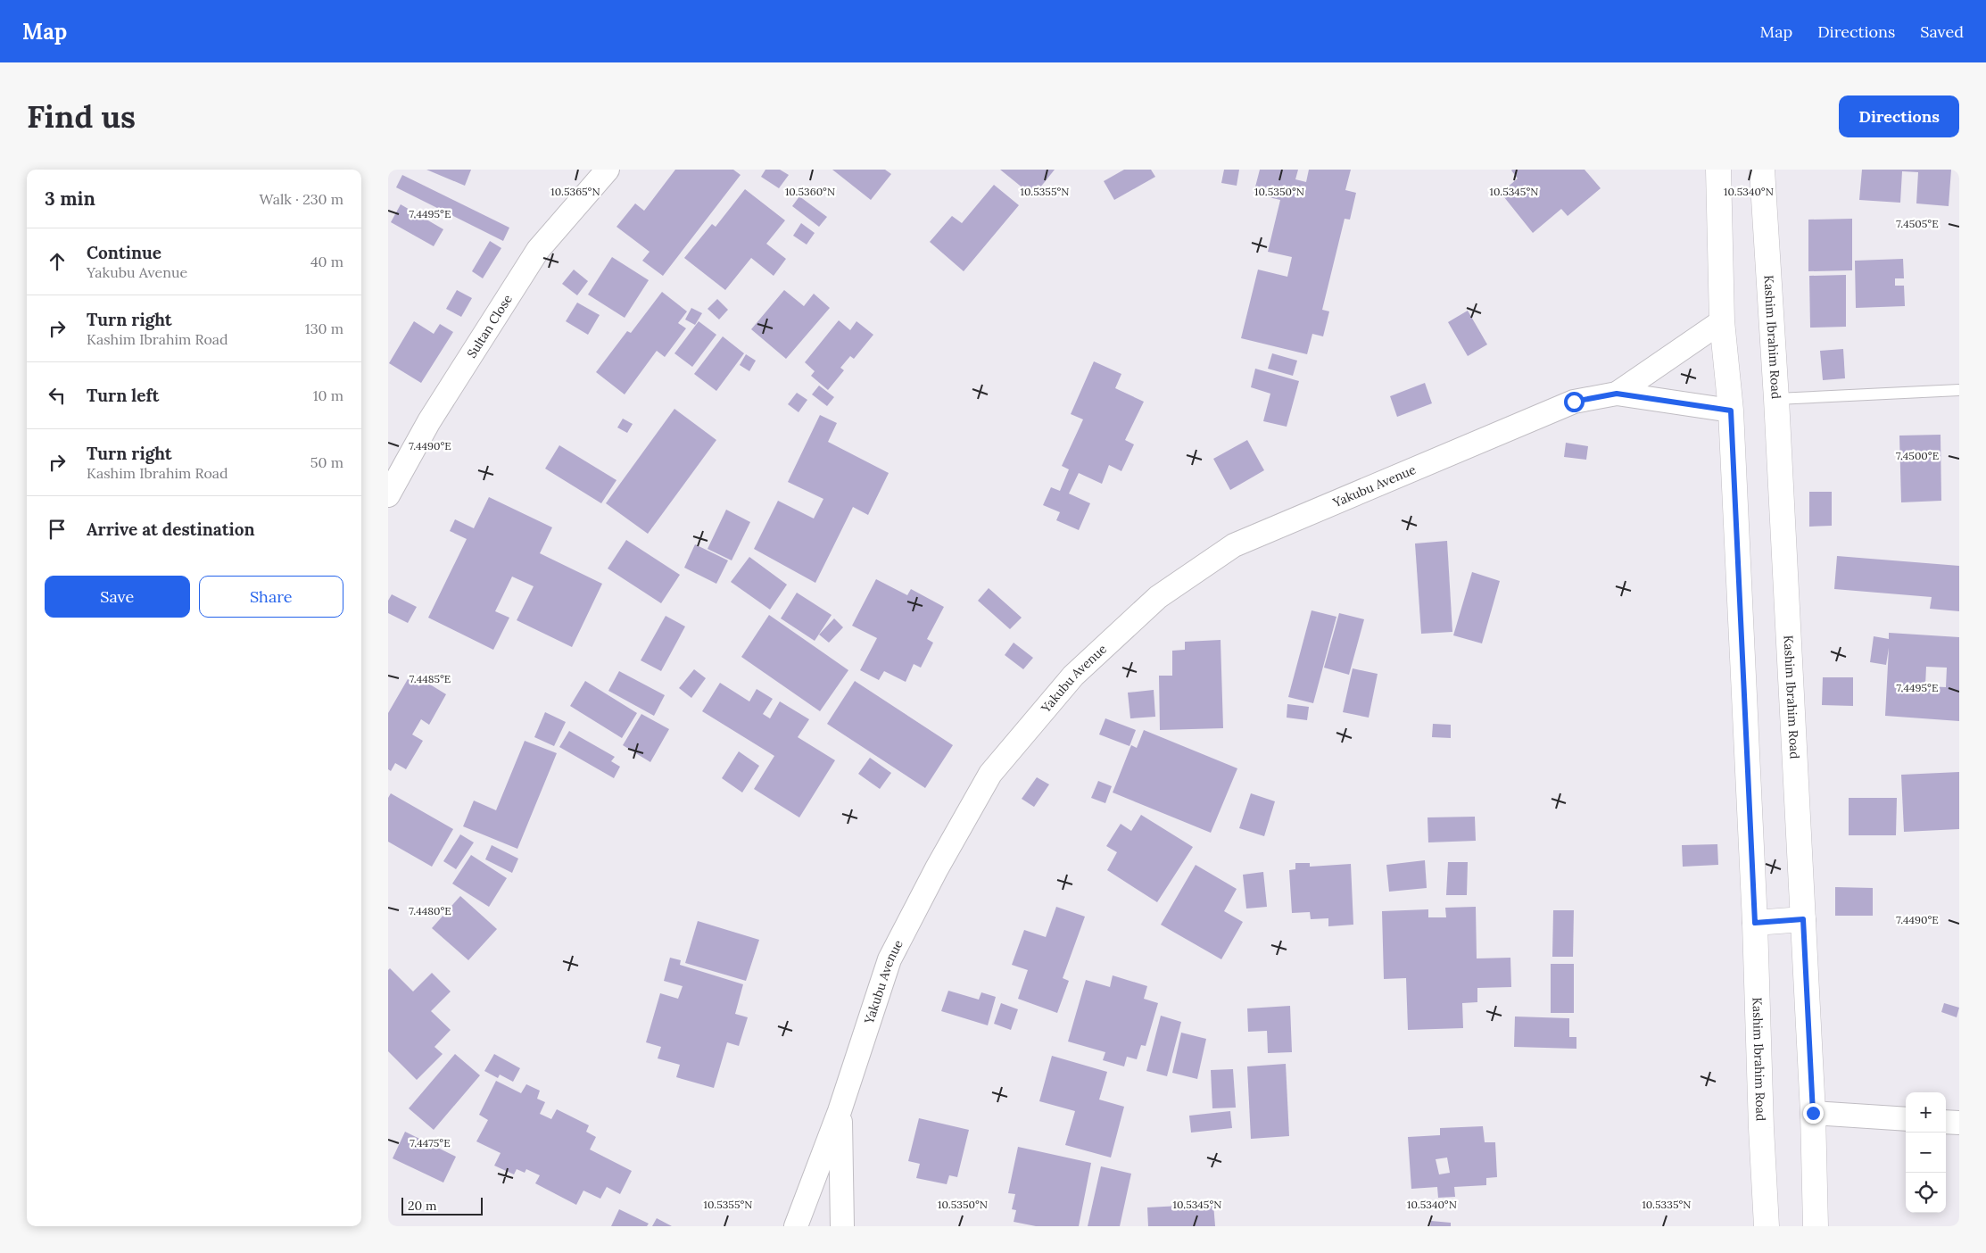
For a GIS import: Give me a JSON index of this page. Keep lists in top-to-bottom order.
{
  "streets": {
    "street": ["Sultan Close", "Kashim Ibrahim Road", "Yakubu Avenue"]
  },
  "crossings": [
    ["Kashim Ibrahim Road", "Yakubu Avenue"]
  ],
  "scale_bar": "20 m",
  "page": {
    "header": "Map",
    "nav": ["Map", "Directions", "Saved"],
    "buttons": [
      "Directions",
      ["Save", "Share"]
    ],
    "title": "Find us",
    "heading": ["3 min", "Walk · 230 m"],
    "list": [
      ["Continue", "Yakubu Avenue", "40 m"],
      ["Turn right", "Kashim Ibrahim Road", "130 m"],
      ["Turn left", "10 m"],
      ["Turn right", "Kashim Ibrahim Road", "50 m"],
      "Arrive at destination"
    ],
    "map_buttons": ["+", "−"],
    "scale": "20 m"
  },
  "coordinates": [
    "10.5365°N",
    "10.5360°N",
    "10.5355°N",
    "10.5350°N",
    "10.5345°N",
    "10.5340°N",
    "7.4495°E",
    "7.4505°E",
    "7.4490°E",
    "7.4500°E",
    "7.4485°E",
    "7.4480°E",
    "7.4475°E",
    "10.5335°N"
  ]
}
